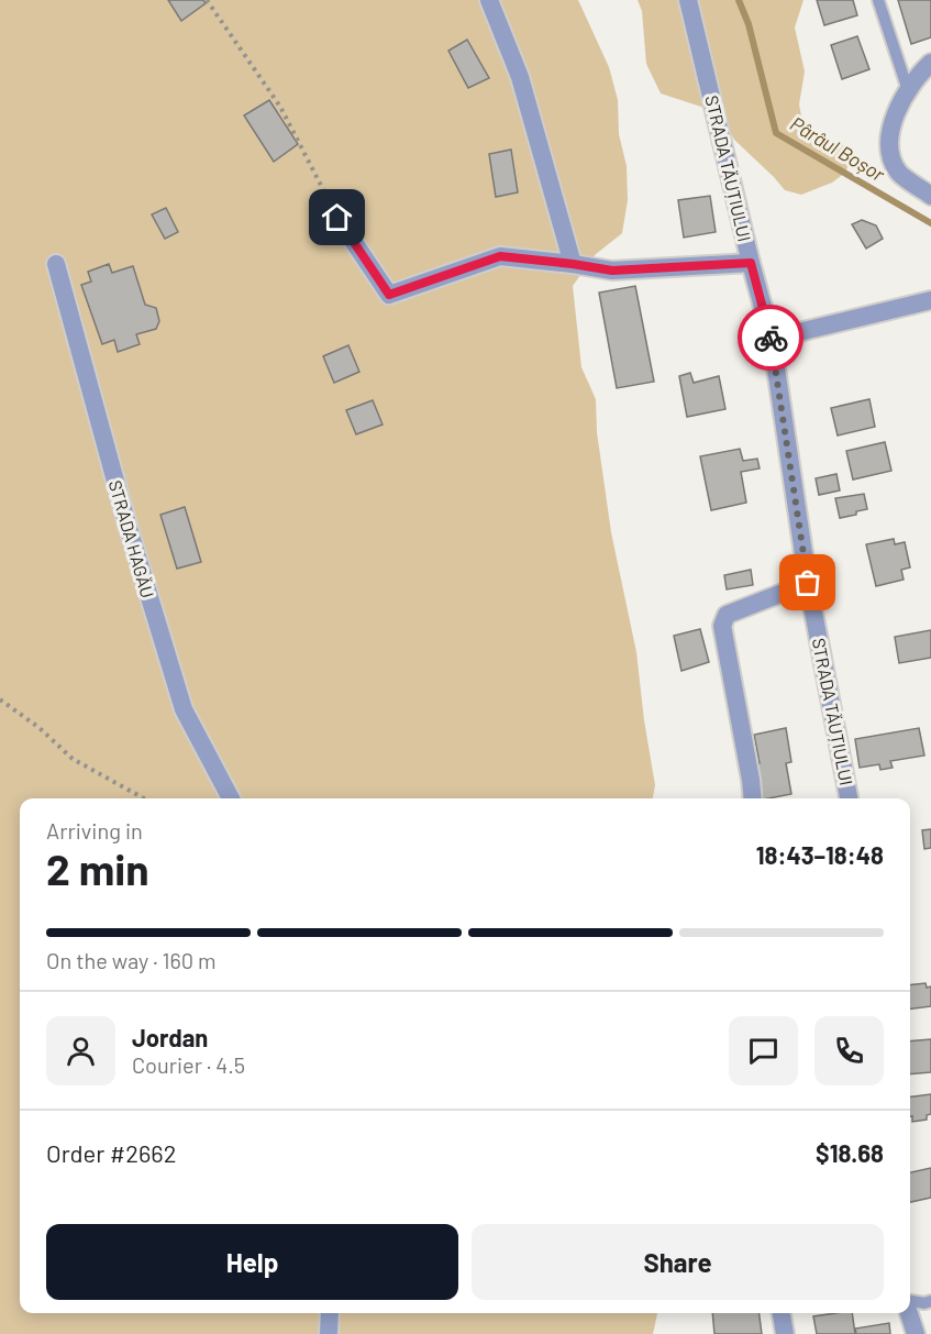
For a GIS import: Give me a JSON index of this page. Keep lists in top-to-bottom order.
{
  "streets": {
    "street": ["STRADA TĂUȚIULUI", "STRADA HAGĂU"]
  },
  "water": ["Pârâul Boșor"],
  "page": {
    "heading": ["2 min", "Arriving in", "18:43–18:48"],
    "panel": [
      "Jordan",
      "Courier · 4.5",
      "Order #2662",
      "$18.68"
    ],
    "bar": "On the way · 160 m",
    "buttons": ["Help", "Share"]
  }
}
